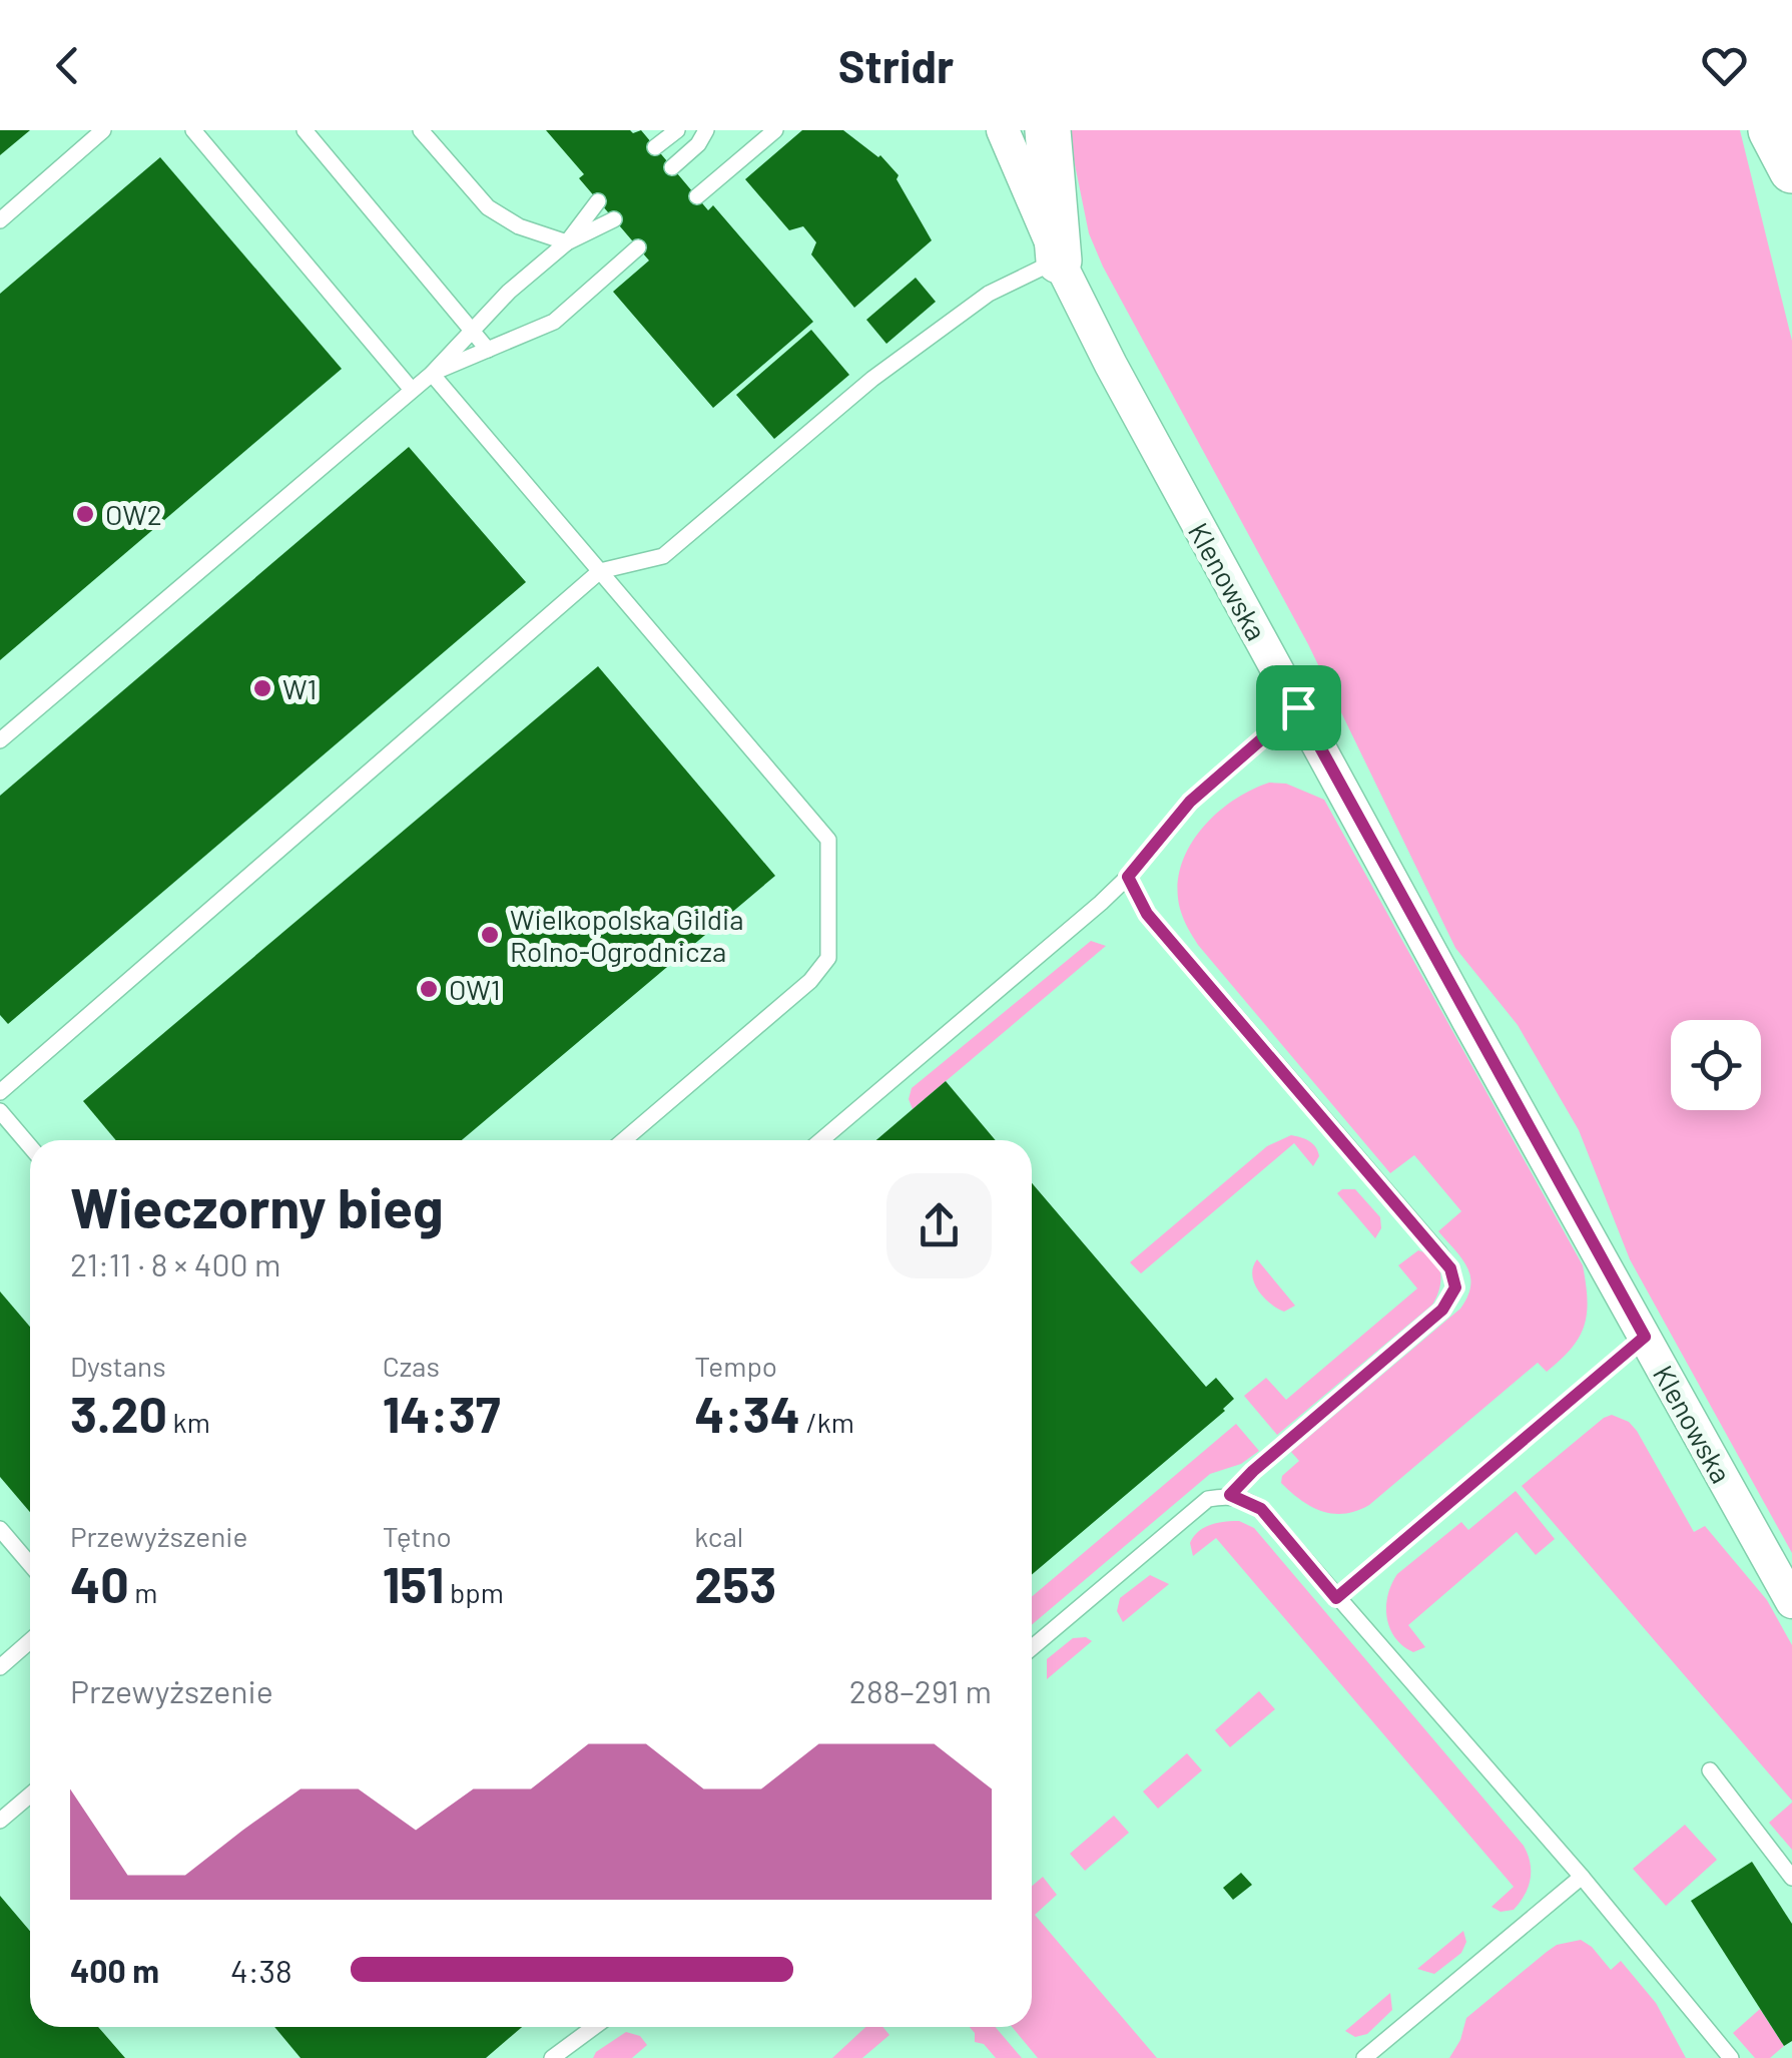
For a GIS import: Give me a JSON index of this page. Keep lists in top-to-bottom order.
{
  "streets": {
    "street": ["Klenowska"]
  },
  "places": [
    "OW2",
    "W1",
    "Wielkopolska Gildia Rolno-Ogrodnicza",
    "OW1"
  ],
  "page": {
    "header": "Stridr",
    "heading": ["Wieczorny bieg", "21:11 · 8 × 400 m"],
    "stats": [
      ["Dystans", "3.20 km"],
      ["Czas", "14:37"],
      ["Tempo", "4:34 /km"],
      ["Przewyższenie", "40 m"],
      ["Tętno", "151 bpm"],
      ["kcal", "253"]
    ],
    "chart": ["Przewyższenie", "288–291 m"],
    "list": [
      {
        "name": "400 m",
        "note": "4:38"
      }
    ]
  }
}
